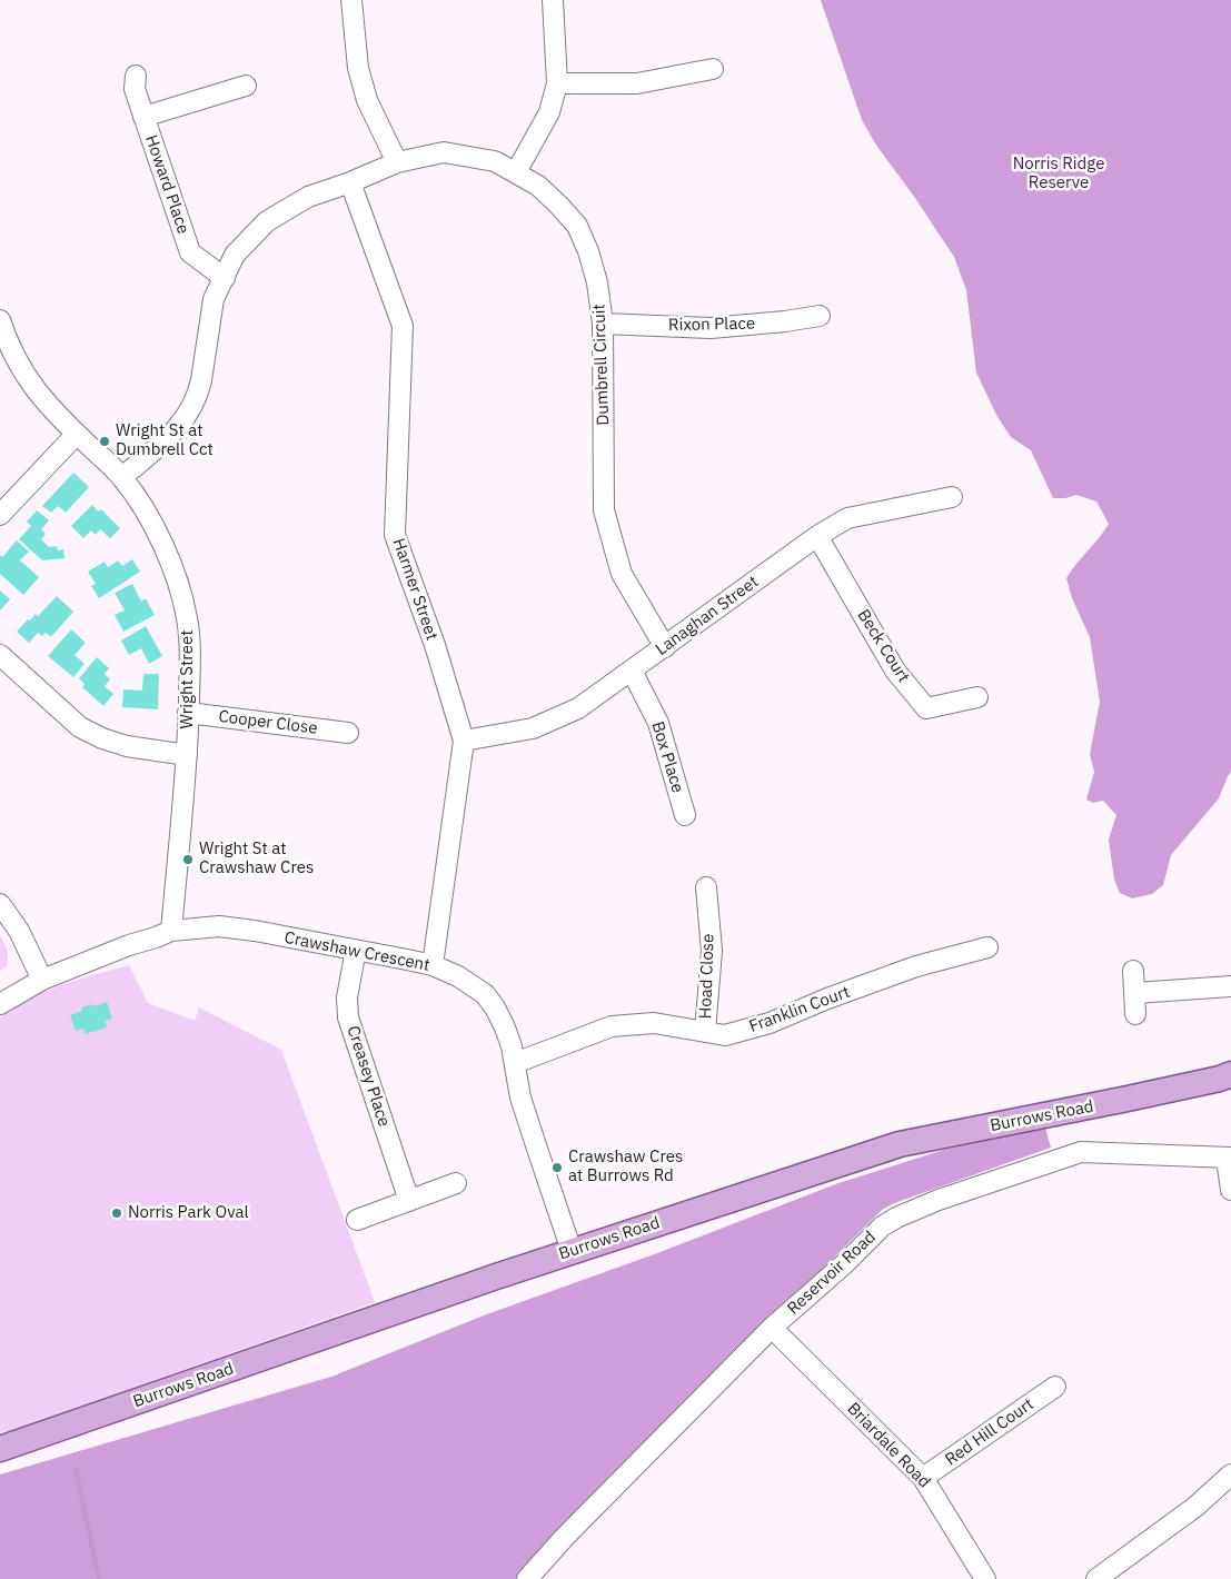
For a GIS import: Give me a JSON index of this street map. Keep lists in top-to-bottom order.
{
  "streets": {
    "main road": ["Burrows Road"],
    "street": [
      "Howard Place",
      "Rixon Place",
      "Dumbrell Circuit",
      "Harmer Street",
      "Lanaghan Street",
      "Beck Court",
      "Wright Street",
      "Cooper Close",
      "Box Place",
      "Crawshaw Crescent",
      "Hoad Close",
      "Franklin Court",
      "Creasey Place",
      "Reservoir Road",
      "Red Hill Court",
      "Briardale Road"
    ]
  },
  "crossings": [
    ["Howard Place", "Dumbrell Circuit"],
    ["Rixon Place", "Dumbrell Circuit"],
    ["Dumbrell Circuit", "Harmer Street"],
    ["Dumbrell Circuit", "Lanaghan Street"],
    ["Dumbrell Circuit", "Wright Street"],
    ["Harmer Street", "Lanaghan Street"],
    ["Harmer Street", "Crawshaw Crescent"],
    ["Lanaghan Street", "Beck Court"],
    ["Lanaghan Street", "Box Place"],
    ["Wright Street", "Cooper Close"],
    ["Wright Street", "Crawshaw Crescent"],
    ["Crawshaw Crescent", "Franklin Court"],
    ["Crawshaw Crescent", "Creasey Place"],
    ["Crawshaw Crescent", "Burrows Road"],
    ["Hoad Close", "Franklin Court"],
    ["Reservoir Road", "Briardale Road"],
    ["Red Hill Court", "Briardale Road"]
  ],
  "parks": ["Norris Ridge Reserve"],
  "places": [
    "Wright St at Dumbrell Cct",
    "Wright St at Crawshaw Cres",
    "Crawshaw Cres at Burrows Rd",
    "Norris Park Oval"
  ]
}
